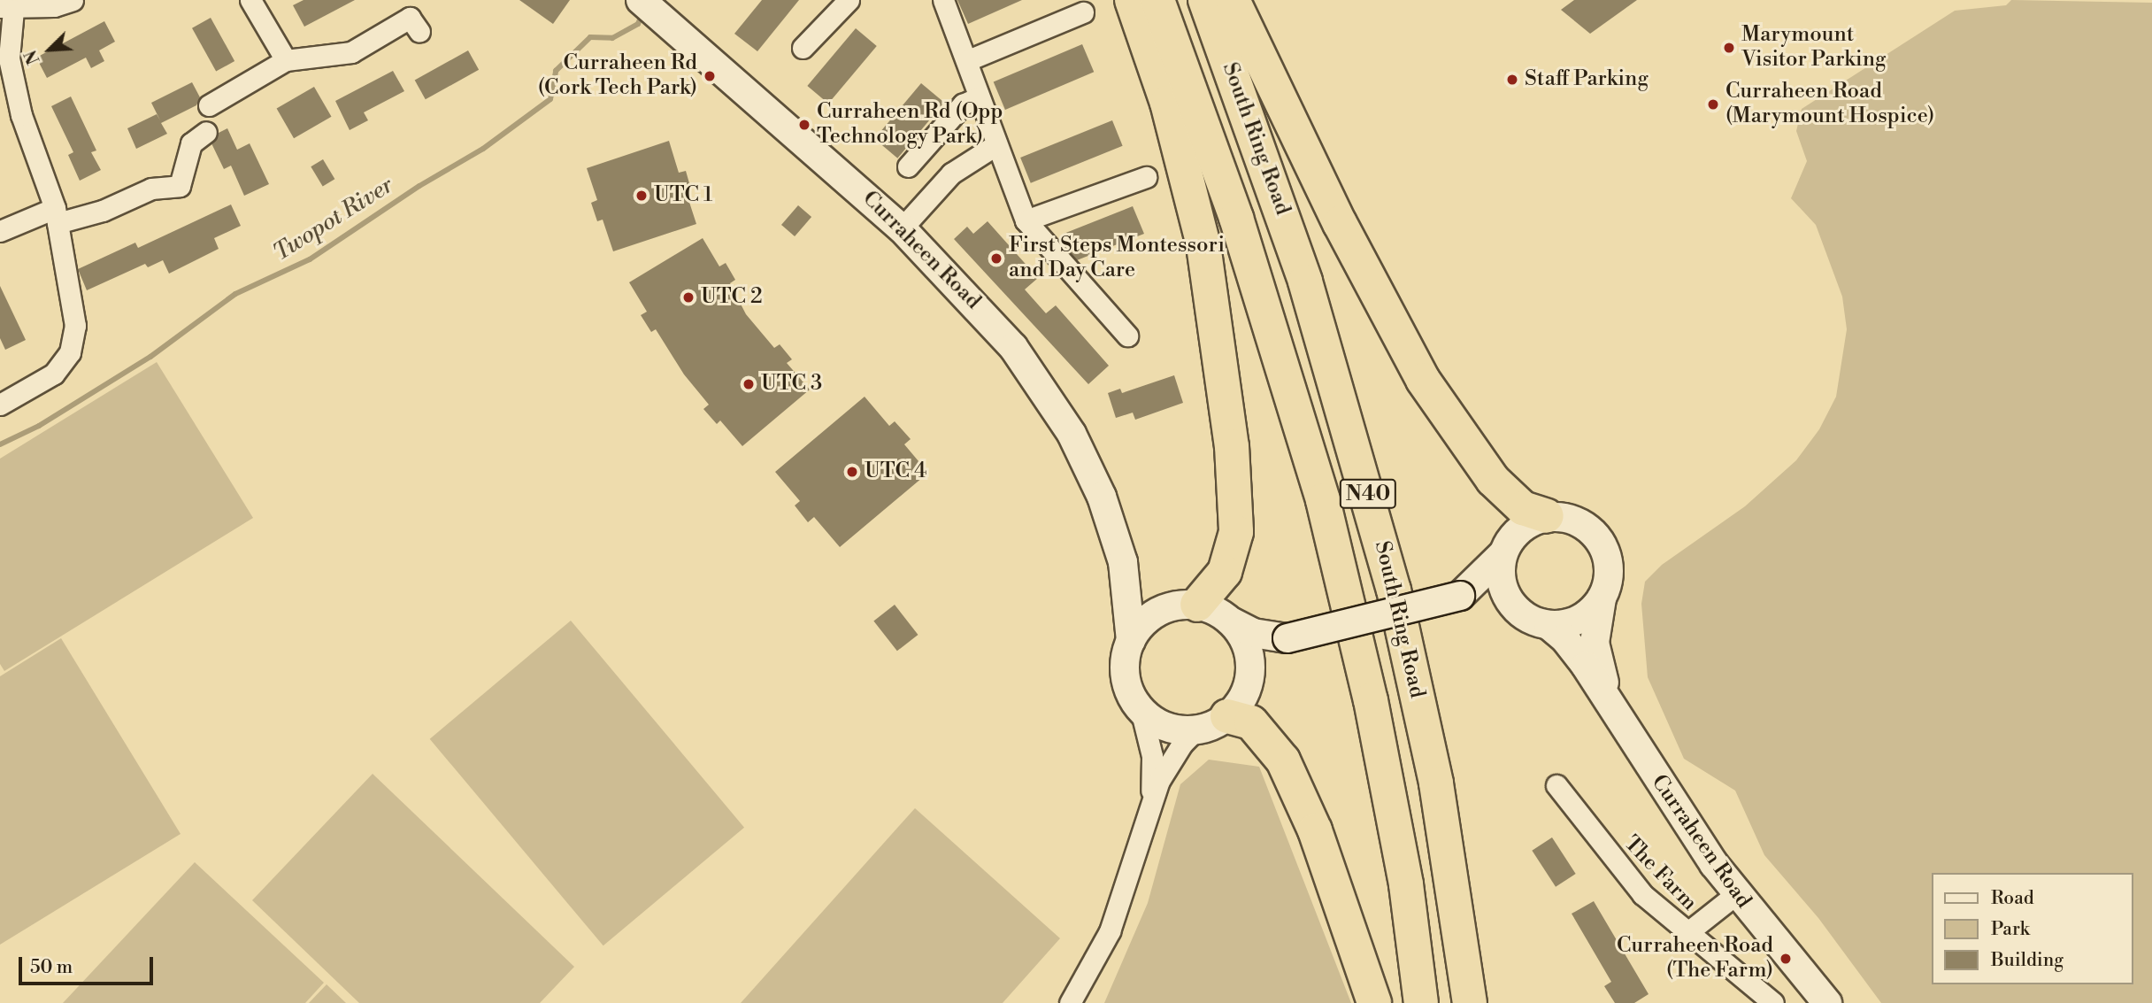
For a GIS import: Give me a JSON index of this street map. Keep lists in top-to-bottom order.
{
  "streets": {
    "highway": ["South Ring Road", "N40"],
    "street": ["Curraheen Road", "The Farm"]
  },
  "water": ["Twopot River"],
  "places": [
    "Marymount Visitor Parking",
    "Curraheen Rd (Cork Tech Park)",
    "Staff Parking",
    "Curraheen Road (Marymount Hospice)",
    "Curraheen Rd (Opp Technology Park)",
    "UTC 1",
    "First Steps Montessori and Day Care",
    "UTC 2",
    "UTC 3",
    "UTC 4",
    "Curraheen Road (The Farm)"
  ],
  "legend": ["Road", "Park", "Building"],
  "scale_bar": "50 m",
  "north": "bottom left"
}
